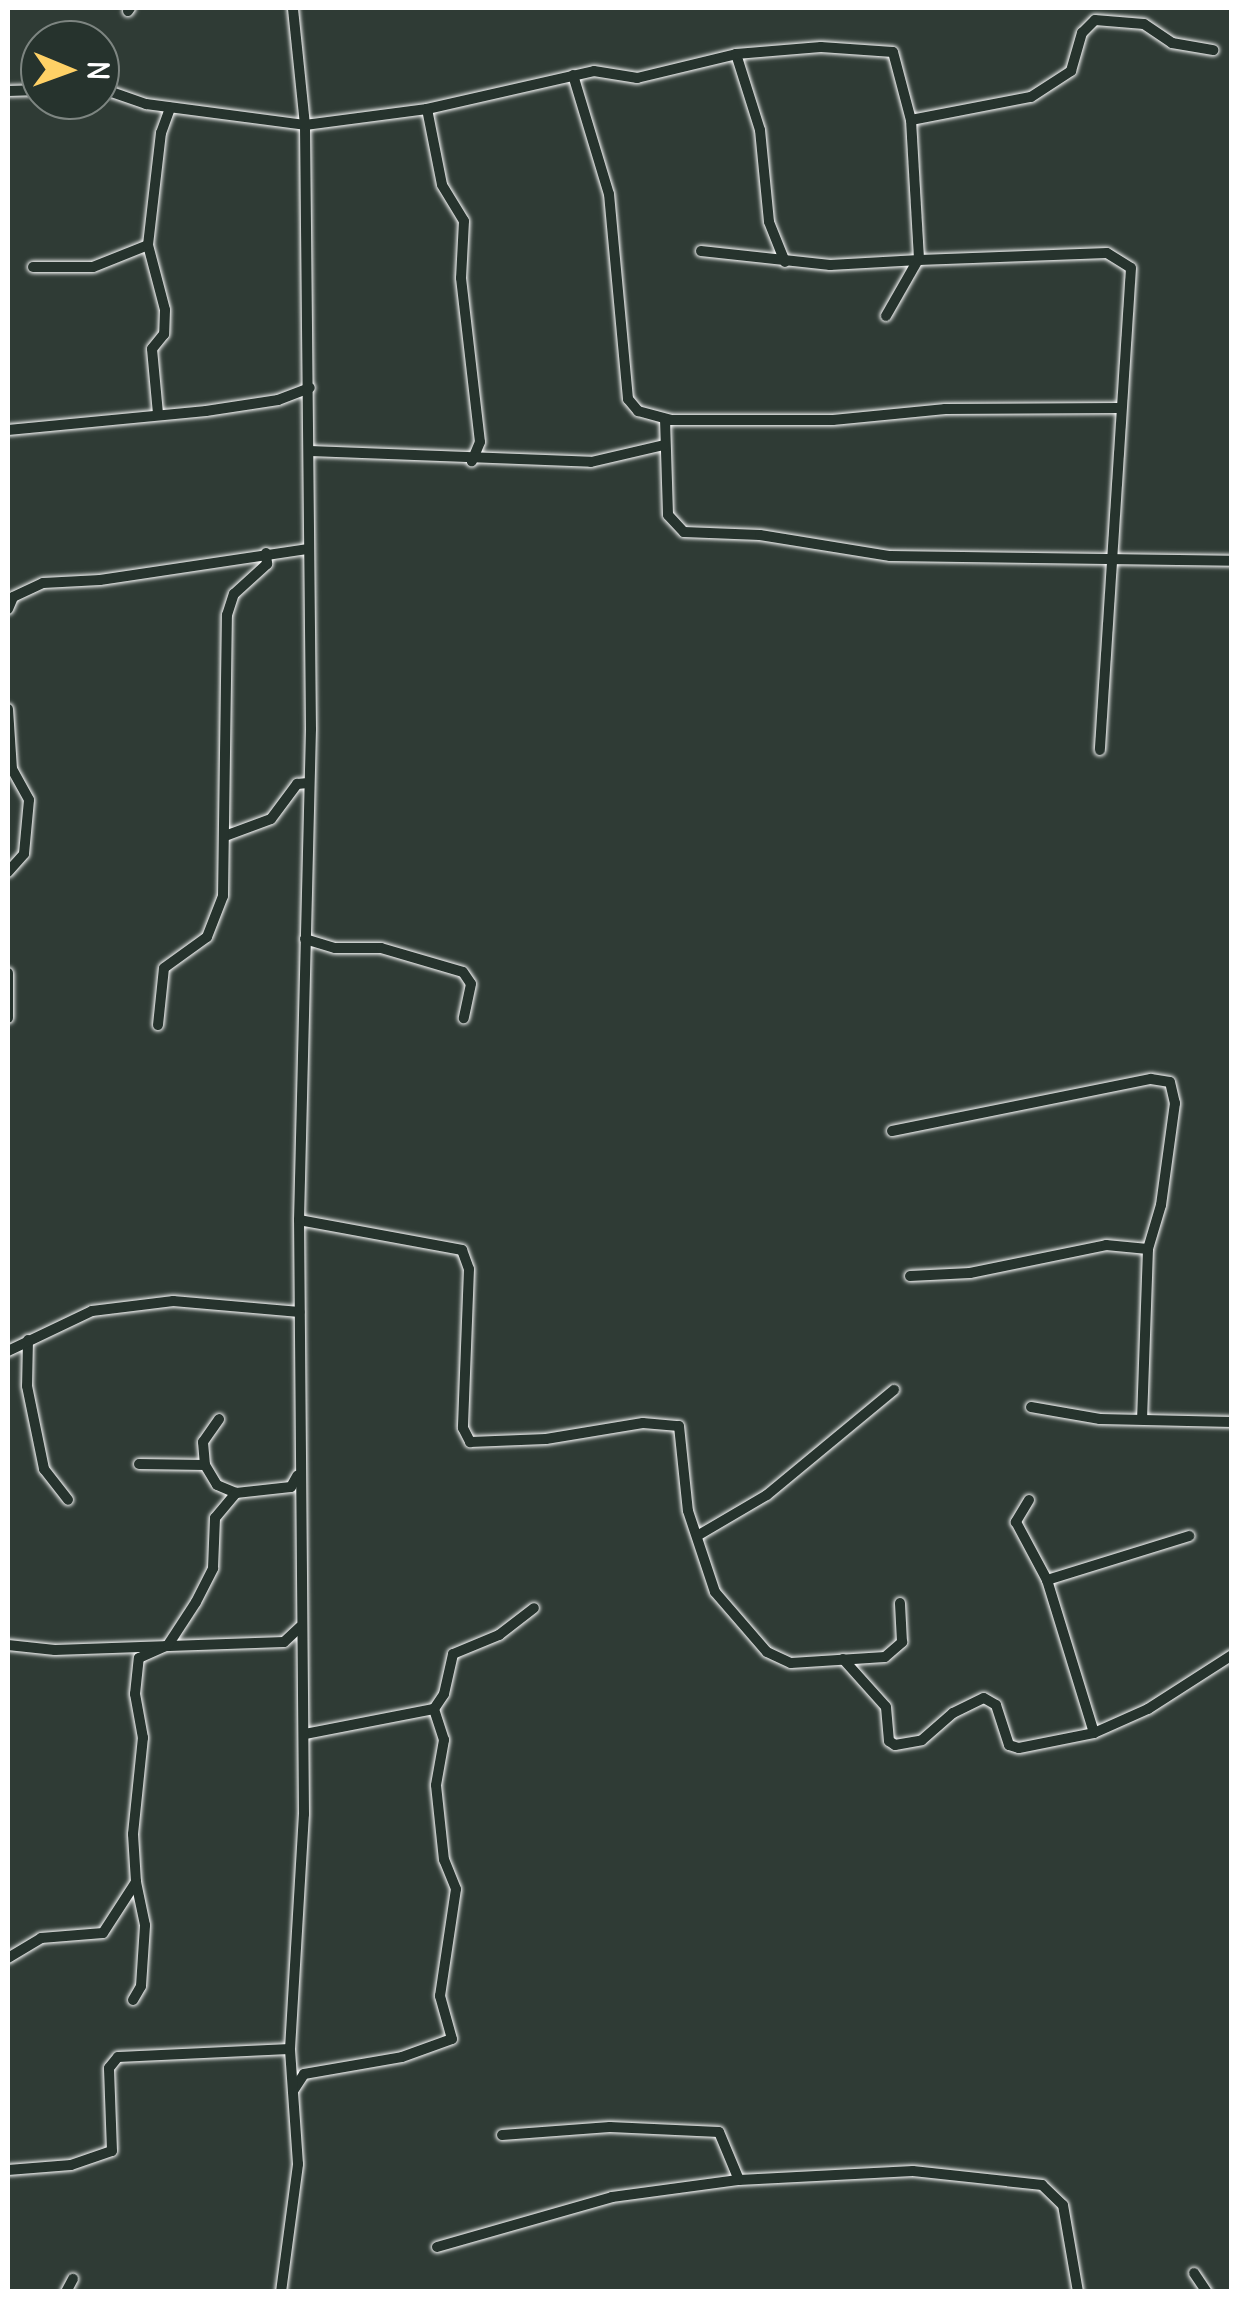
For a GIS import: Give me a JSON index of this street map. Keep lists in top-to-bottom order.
{
  "north": "right"
}
